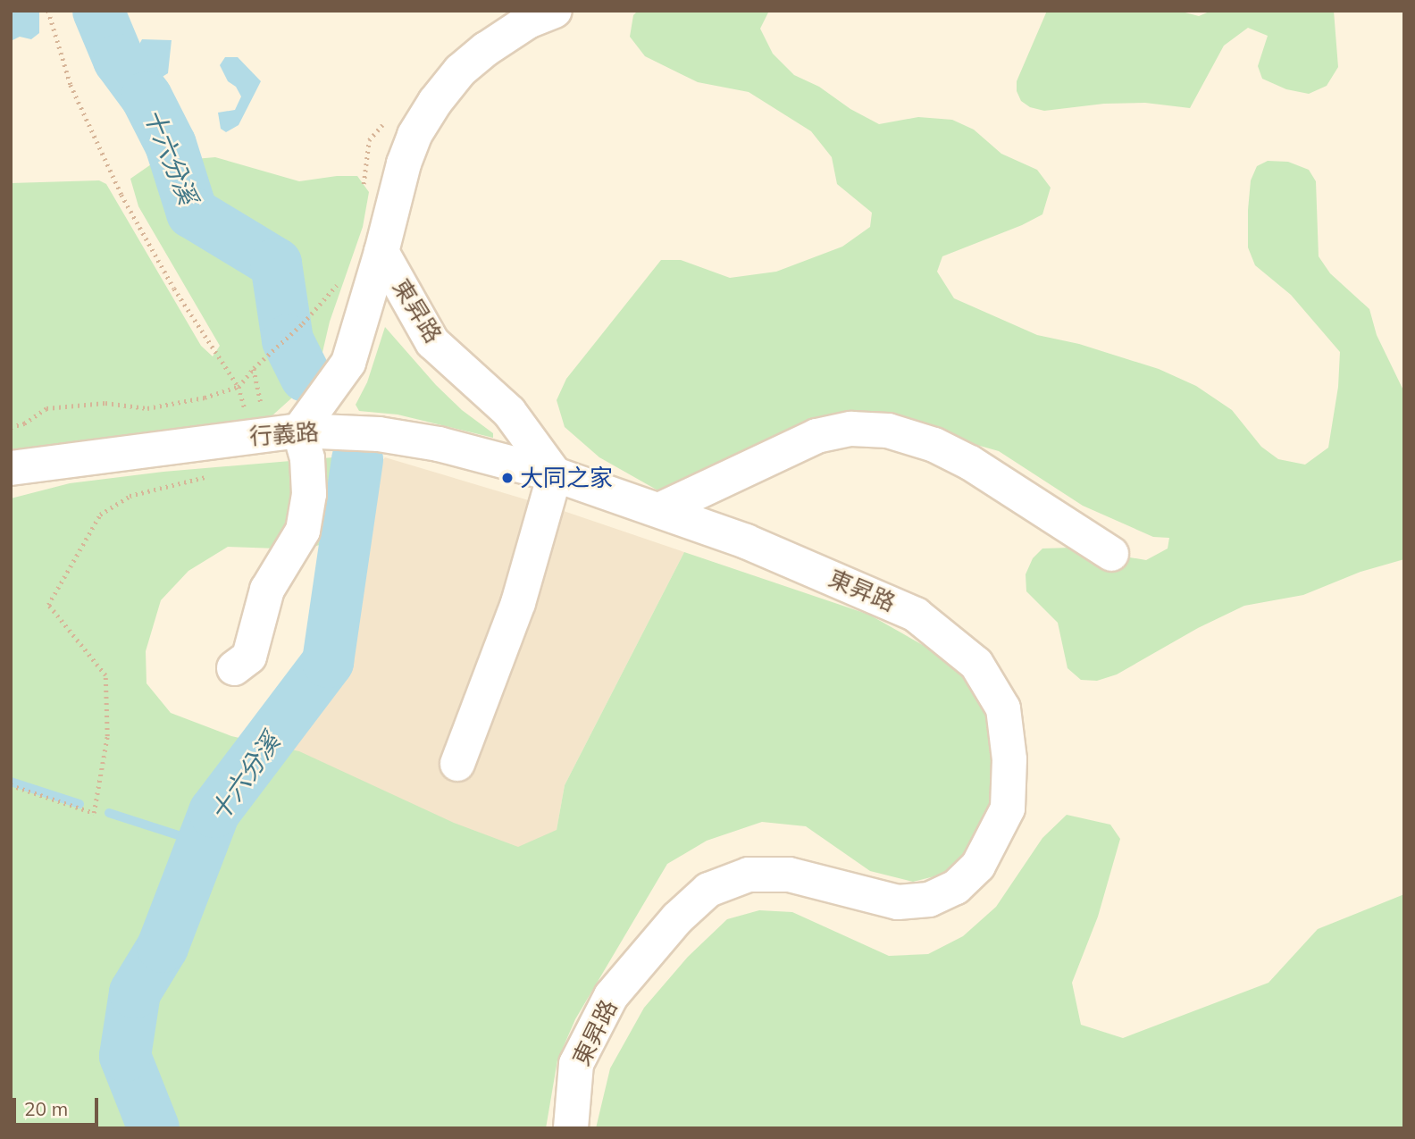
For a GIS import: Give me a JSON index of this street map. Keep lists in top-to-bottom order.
{
  "streets": {
    "street": ["東昇路", "行義路"]
  },
  "crossings": [
    ["東昇路", "行義路"]
  ],
  "water": ["十六分溪"],
  "places": ["大同之家"],
  "scale_bar": "20 m"
}
